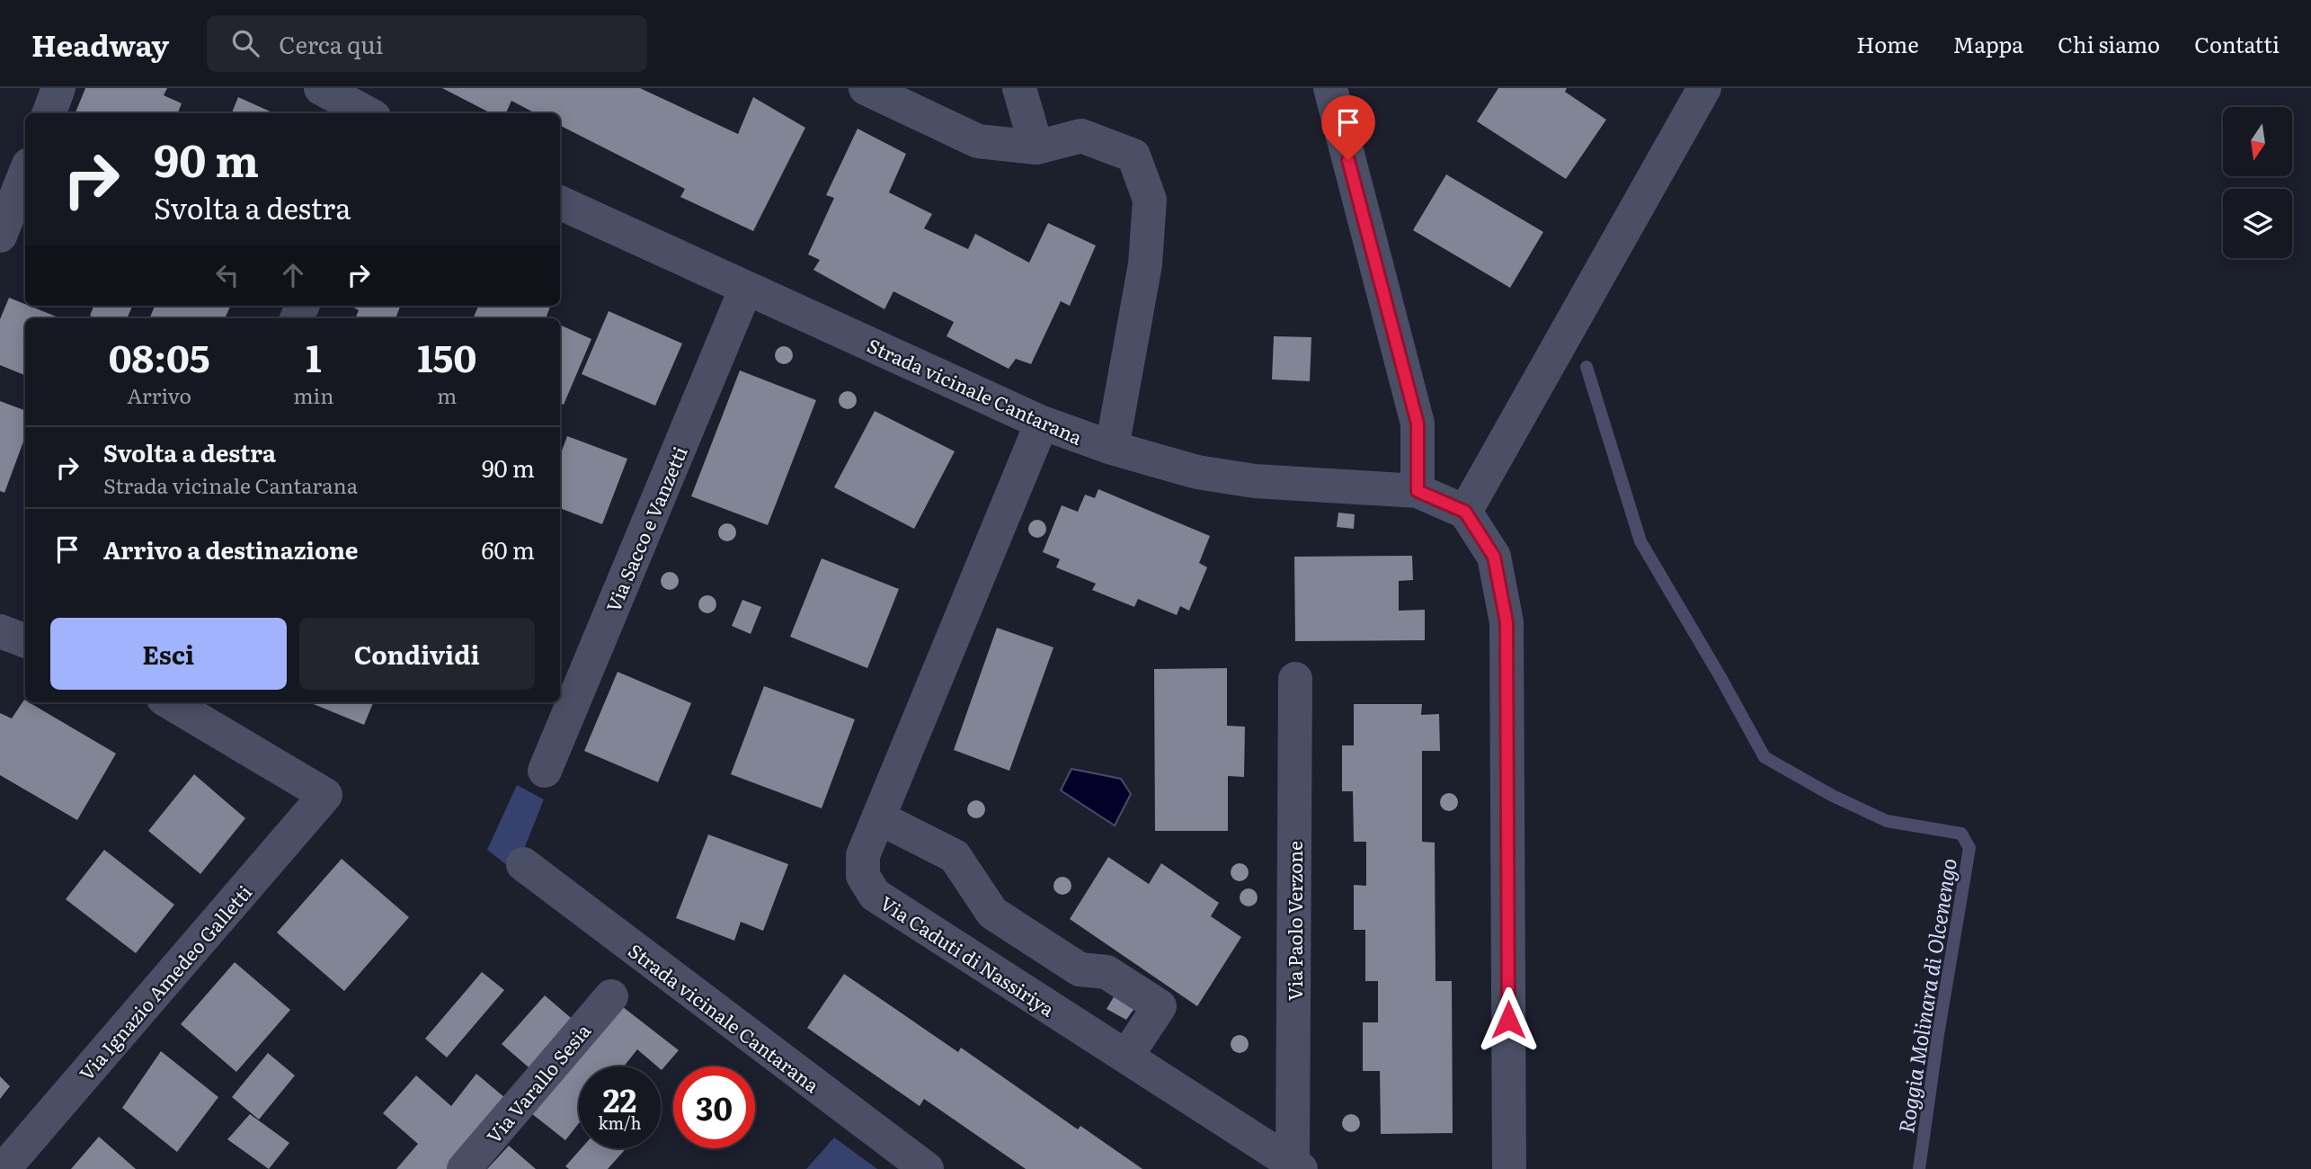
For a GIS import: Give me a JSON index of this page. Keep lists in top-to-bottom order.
{
  "streets": {
    "street": [
      "Strada vicinale Cantarana",
      "Via Sacco e Vanzetti",
      "Via Paolo Verzone",
      "Via Caduti di Nassiriya",
      "Via Ignazio Amedeo Galletti",
      "Via Varallo Sesia"
    ]
  },
  "crossings": [
    ["Strada vicinale Cantarana", "Via Sacco e Vanzetti"],
    ["Strada vicinale Cantarana", "Via Caduti di Nassiriya"],
    ["Via Paolo Verzone", "Via Caduti di Nassiriya"]
  ],
  "water": ["Roggia Molinara di Olcenengo"],
  "north": "bottom",
  "page": {
    "header": "Headway",
    "search": "Cerca qui",
    "nav": [
      "Home",
      "Mappa",
      "Chi siamo",
      "Contatti"
    ],
    "turn": ["90 m", "Svolta a destra"],
    "eta": [
      "08:05",
      "Arrivo",
      "1",
      "min",
      "150",
      "m"
    ],
    "list": [
      {
        "name": "Svolta a destra",
        "note": "Strada vicinale Cantarana",
        "value": "90 m"
      },
      {
        "name": "Arrivo a destinazione",
        "value": "60 m"
      }
    ],
    "buttons": ["Esci", "Condividi"],
    "speed": "22 km/h",
    "limit": "30"
  }
}
